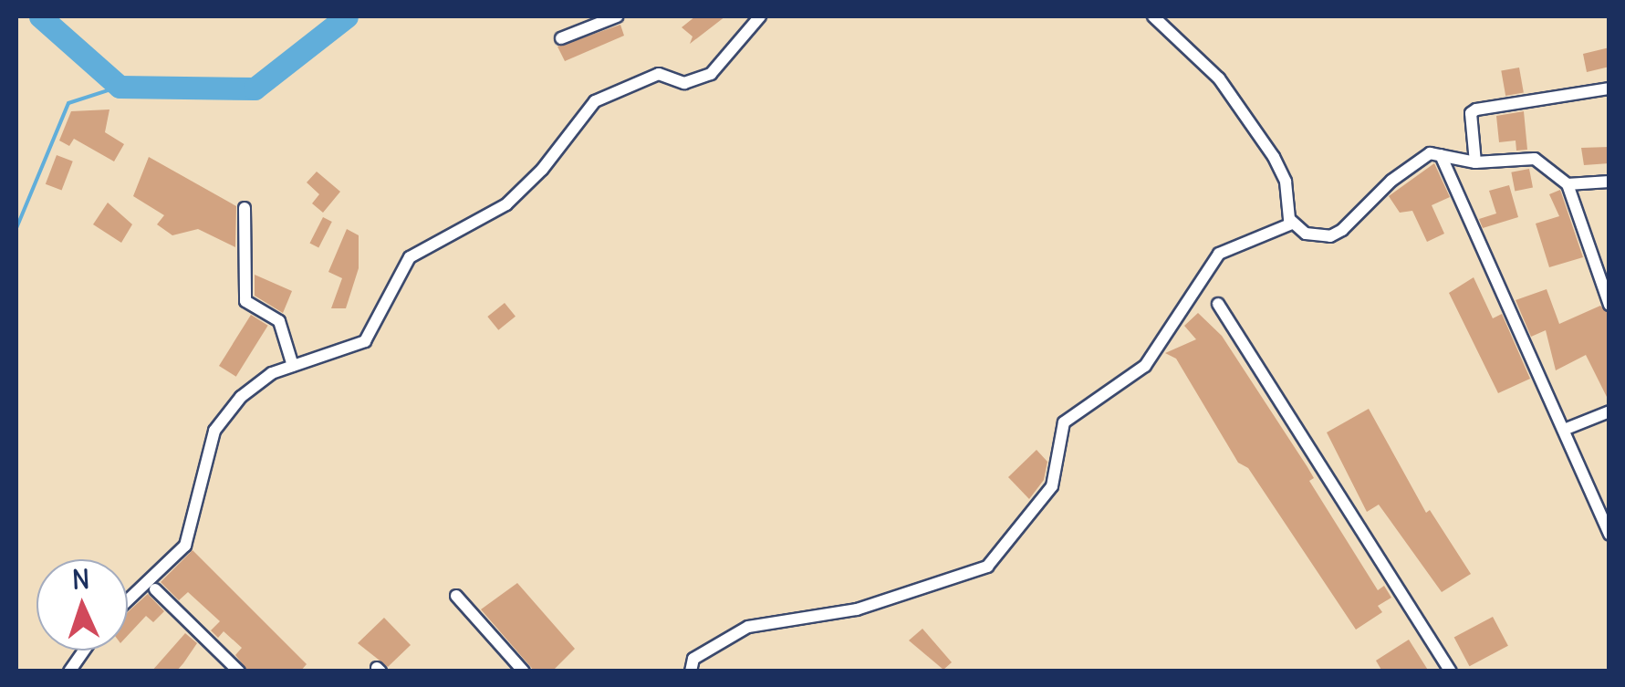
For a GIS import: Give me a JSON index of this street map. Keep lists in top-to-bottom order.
{
  "north": "top"
}
